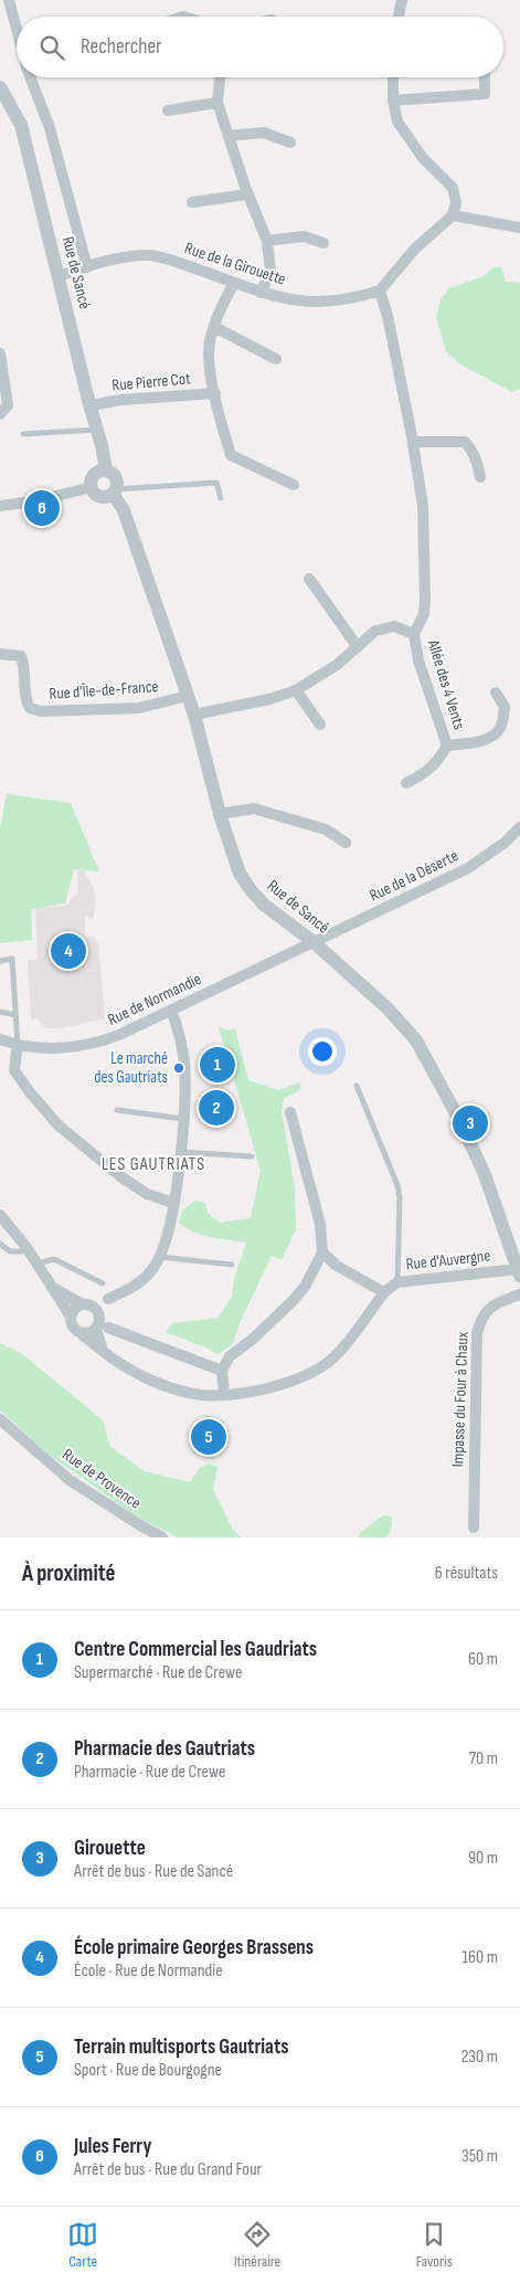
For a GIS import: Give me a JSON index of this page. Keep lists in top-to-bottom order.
{
  "streets": {
    "street": [
      "Rue de la Girouette",
      "Rue de Sancé",
      "Rue Pierre Cot",
      "Allée des 4 Vents",
      "Rue d'Île-de-France",
      "Rue de la Déserte",
      "Rue de Normandie",
      "Rue d'Auvergne",
      "Impasse du Four à Chaux",
      "Rue de Provence"
    ]
  },
  "crossings": [
    ["Rue de la Girouette", "Rue de Sancé"],
    ["Rue de la Girouette", "Rue Pierre Cot"],
    ["Rue de Sancé", "Rue Pierre Cot"],
    ["Rue de Sancé", "Rue d'Île-de-France"],
    ["Rue de Sancé", "Rue de la Déserte"],
    ["Rue de Sancé", "Rue de Normandie"],
    ["Rue de Sancé", "Rue d'Auvergne"],
    ["Rue de la Déserte", "Rue de Normandie"]
  ],
  "districts": ["LES GAUTRIATS"],
  "places": ["Le marché des Gautriats"],
  "page": {
    "search": "Rechercher",
    "pins": [
      "6",
      "4",
      "1",
      "2",
      "3",
      "5"
    ],
    "heading": ["À proximité", "6 résultats"],
    "list": [
      {
        "mark": "1",
        "name": "Centre Commercial les Gaudriats",
        "note": "Supermarché · Rue de Crewe",
        "value": "60 m"
      },
      {
        "mark": "2",
        "name": "Pharmacie des Gautriats",
        "note": "Pharmacie · Rue de Crewe",
        "value": "70 m"
      },
      {
        "mark": "3",
        "name": "Girouette",
        "note": "Arrêt de bus · Rue de Sancé",
        "value": "90 m"
      },
      {
        "mark": "4",
        "name": "École primaire Georges Brassens",
        "note": "École · Rue de Normandie",
        "value": "160 m"
      },
      {
        "mark": "5",
        "name": "Terrain multisports Gautriats",
        "note": "Sport · Rue de Bourgogne",
        "value": "230 m"
      },
      {
        "mark": "6",
        "name": "Jules Ferry",
        "note": "Arrêt de bus · Rue du Grand Four",
        "value": "350 m"
      }
    ],
    "nav": ["Carte", "Itinéraire", "Favoris"]
  }
}
